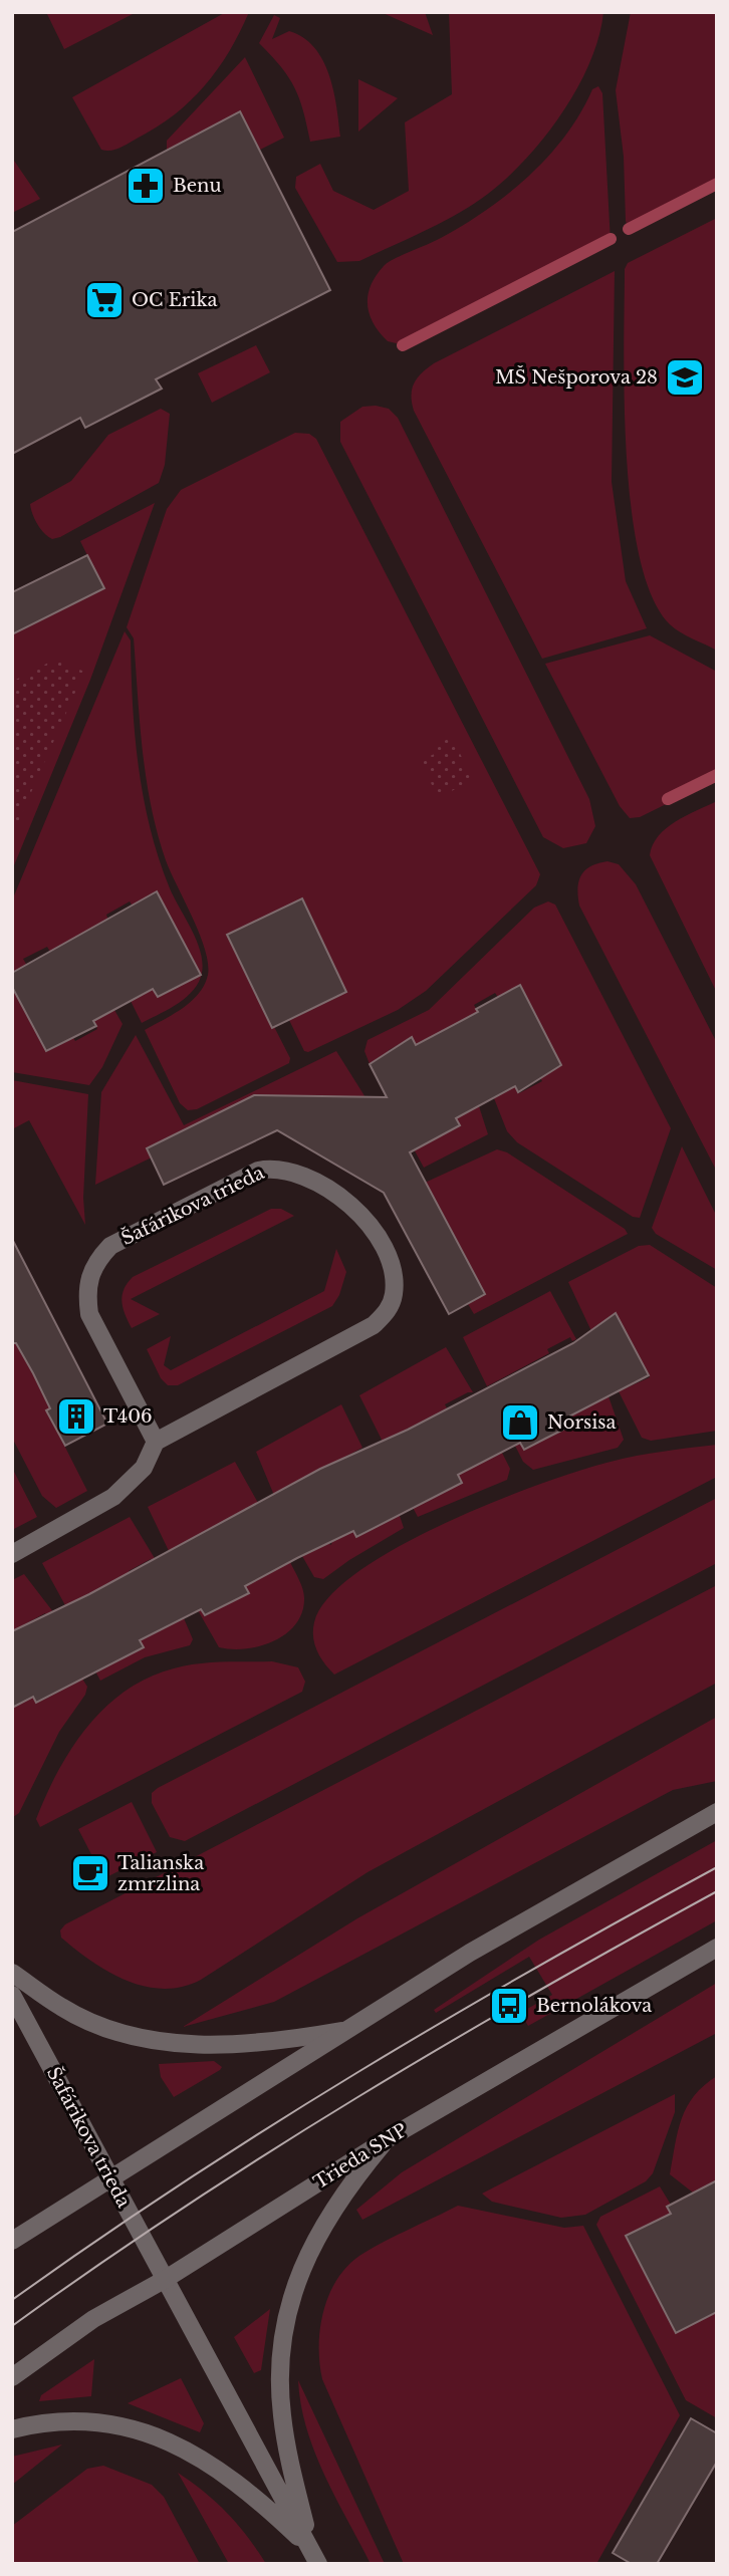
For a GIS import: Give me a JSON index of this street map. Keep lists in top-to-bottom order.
{
  "streets": {
    "street": ["Šafárikova trieda", "Trieda SNP"]
  },
  "crossings": [
    ["Šafárikova trieda", "Trieda SNP"]
  ],
  "places": {
    "pharmacy": ["Benu"],
    "supermarket": ["OC Erika"],
    "school or university": ["MŠ Nešporova 28"],
    "building": ["T406"],
    "shop": ["Norsisa"],
    "cafe": ["Talianska zmrzlina"],
    "bus stop": ["Bernolákova"]
  }
}
